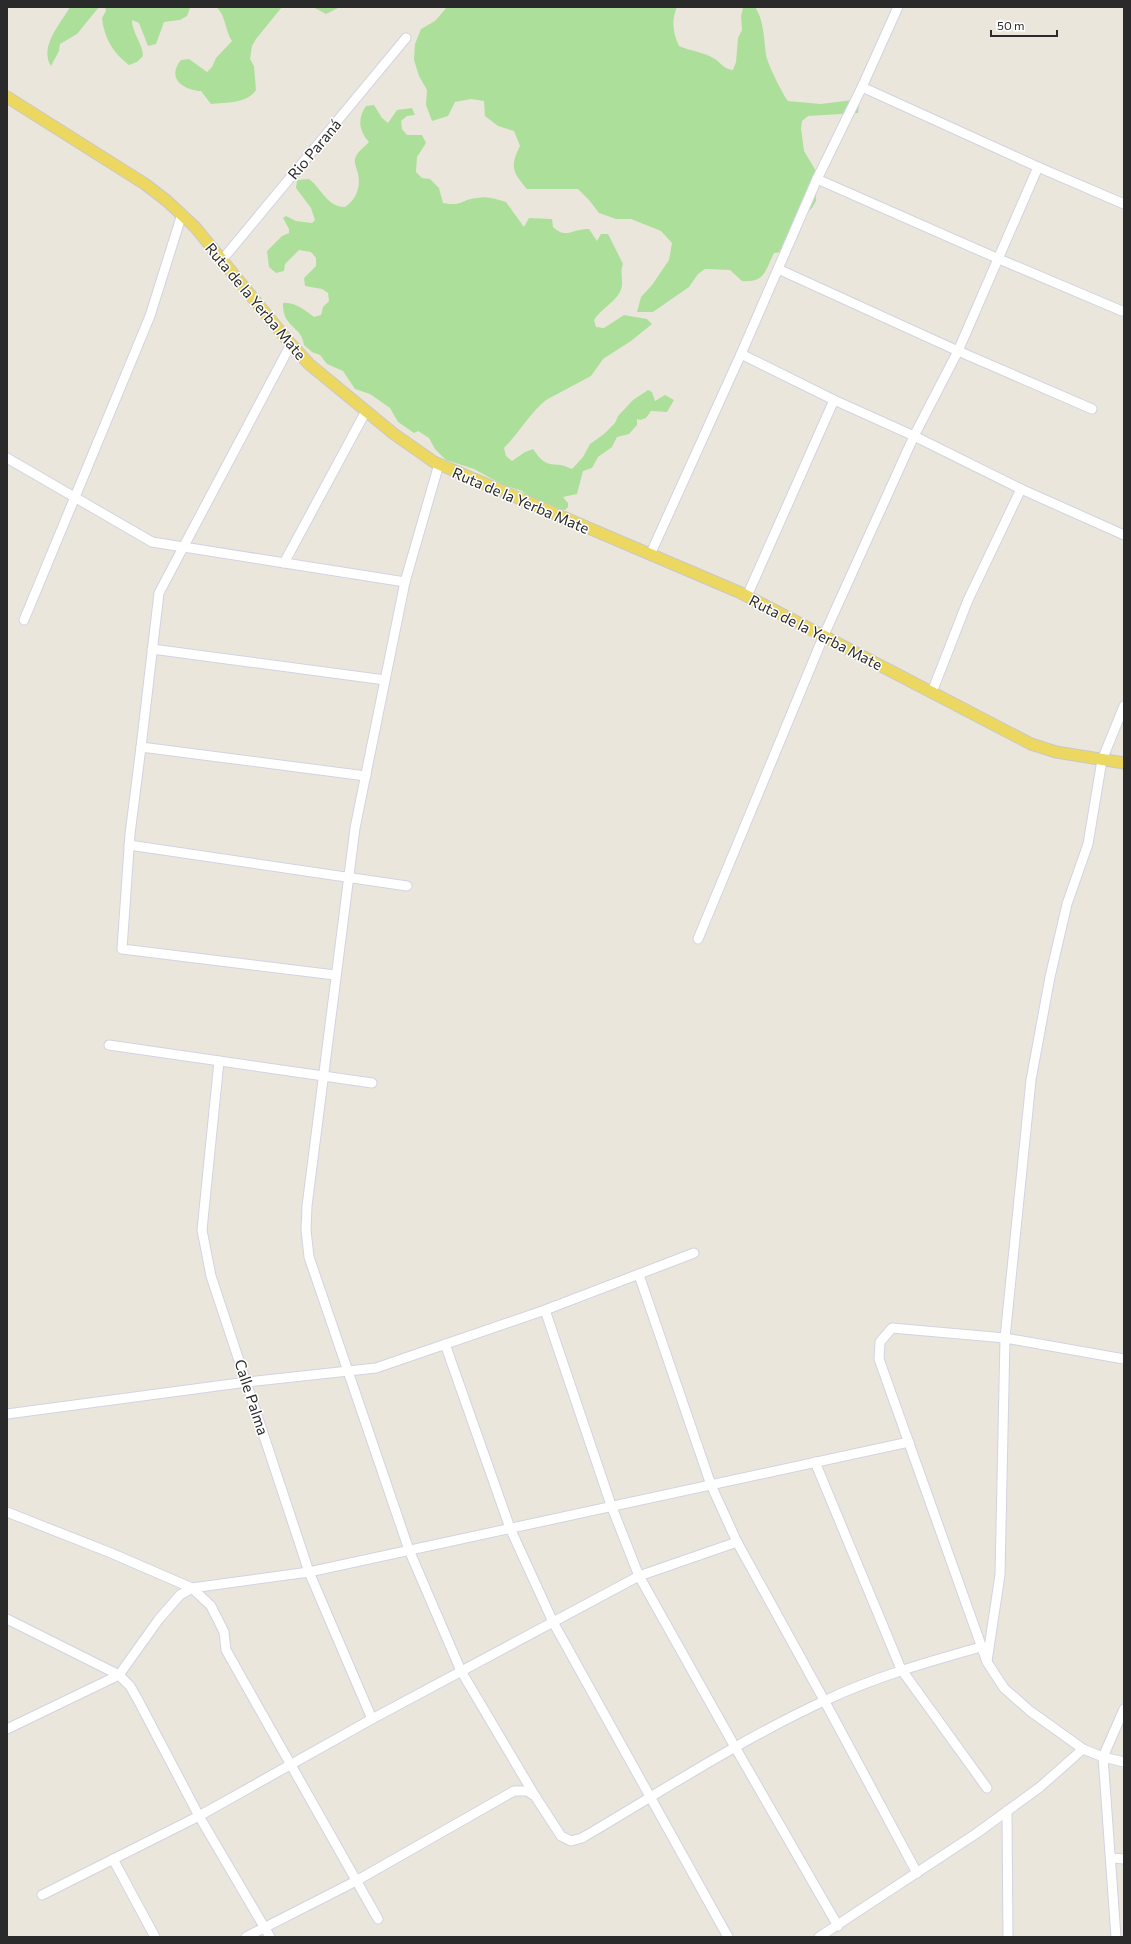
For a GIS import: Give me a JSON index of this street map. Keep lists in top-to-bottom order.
{
  "streets": {
    "main road": ["Ruta de la Yerba Mate"],
    "street": ["Rio Paraná", "Calle Palma"]
  },
  "crossings": [
    ["Rio Paraná", "Ruta de la Yerba Mate"]
  ],
  "scale_bar": "50 m"
}
